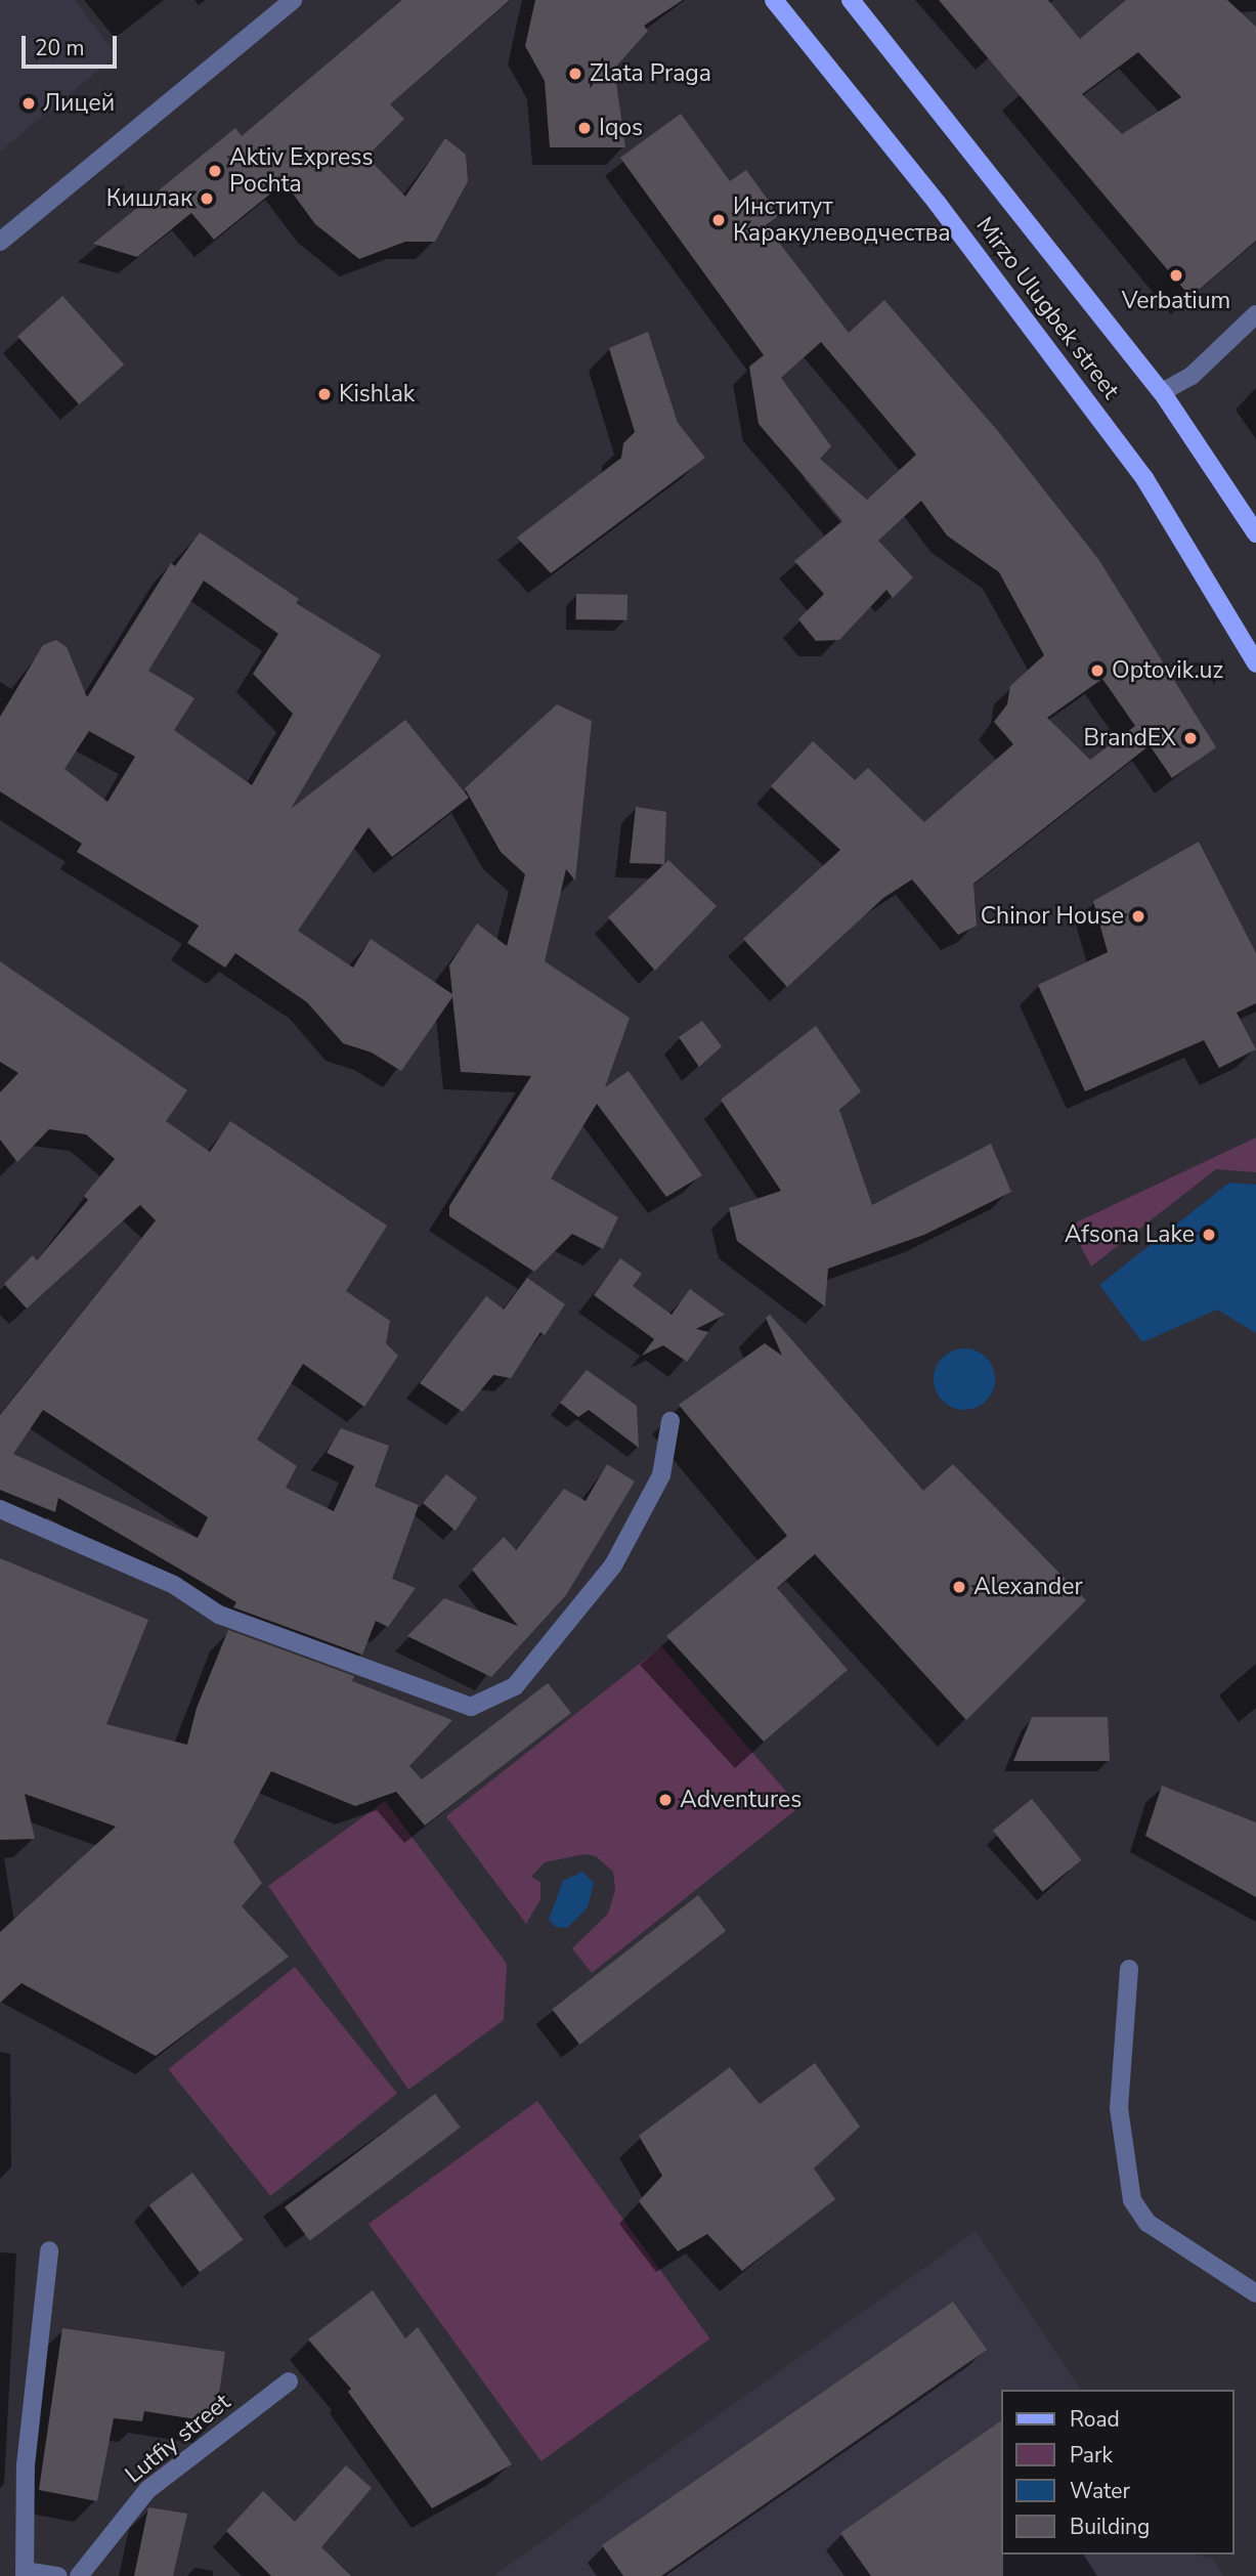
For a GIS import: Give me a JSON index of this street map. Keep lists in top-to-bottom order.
{
  "streets": {
    "main road": ["Mirzo Ulugbek street"],
    "street": ["Lutfiy street"]
  },
  "places": [
    "Zlata Praga",
    "Лицей",
    "Iqos",
    "Aktiv Express Pochta",
    "Кишлак",
    "Институт Каракулеводчества",
    "Verbatium",
    "Kishlak",
    "Optovik.uz",
    "BrandEX",
    "Chinor House",
    "Afsona Lake",
    "Alexander",
    "Adventures"
  ],
  "legend": [
    "Road",
    "Park",
    "Water",
    "Building"
  ],
  "scale_bar": "20 m"
}
